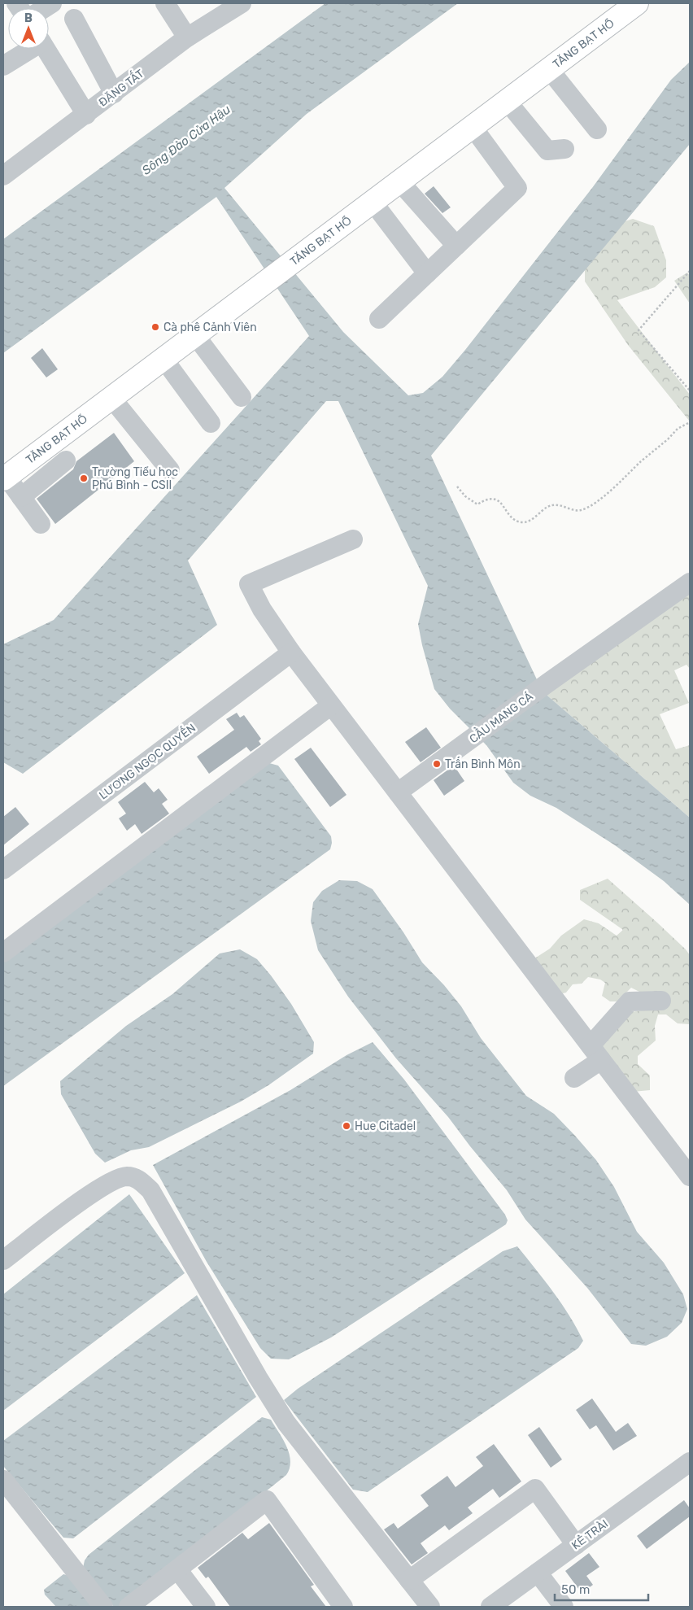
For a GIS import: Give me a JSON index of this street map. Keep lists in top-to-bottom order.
{
  "streets": {
    "main road": ["TĂNG BẠT HỔ"],
    "street": [
      "ĐẶNG TẤT",
      "CẦU MANG CÁ",
      "LƯƠNG NGỌC QUYẾN",
      "KẺ TRÀI"
    ]
  },
  "water": ["Sông Đào Cửa Hậu"],
  "places": [
    "Cà phê Cảnh Viên",
    "Trường Tiểu học Phú Bình - CSII",
    "Trấn Bình Môn",
    "Hue Citadel"
  ],
  "scale_bar": "50 m",
  "north": "top"
}
